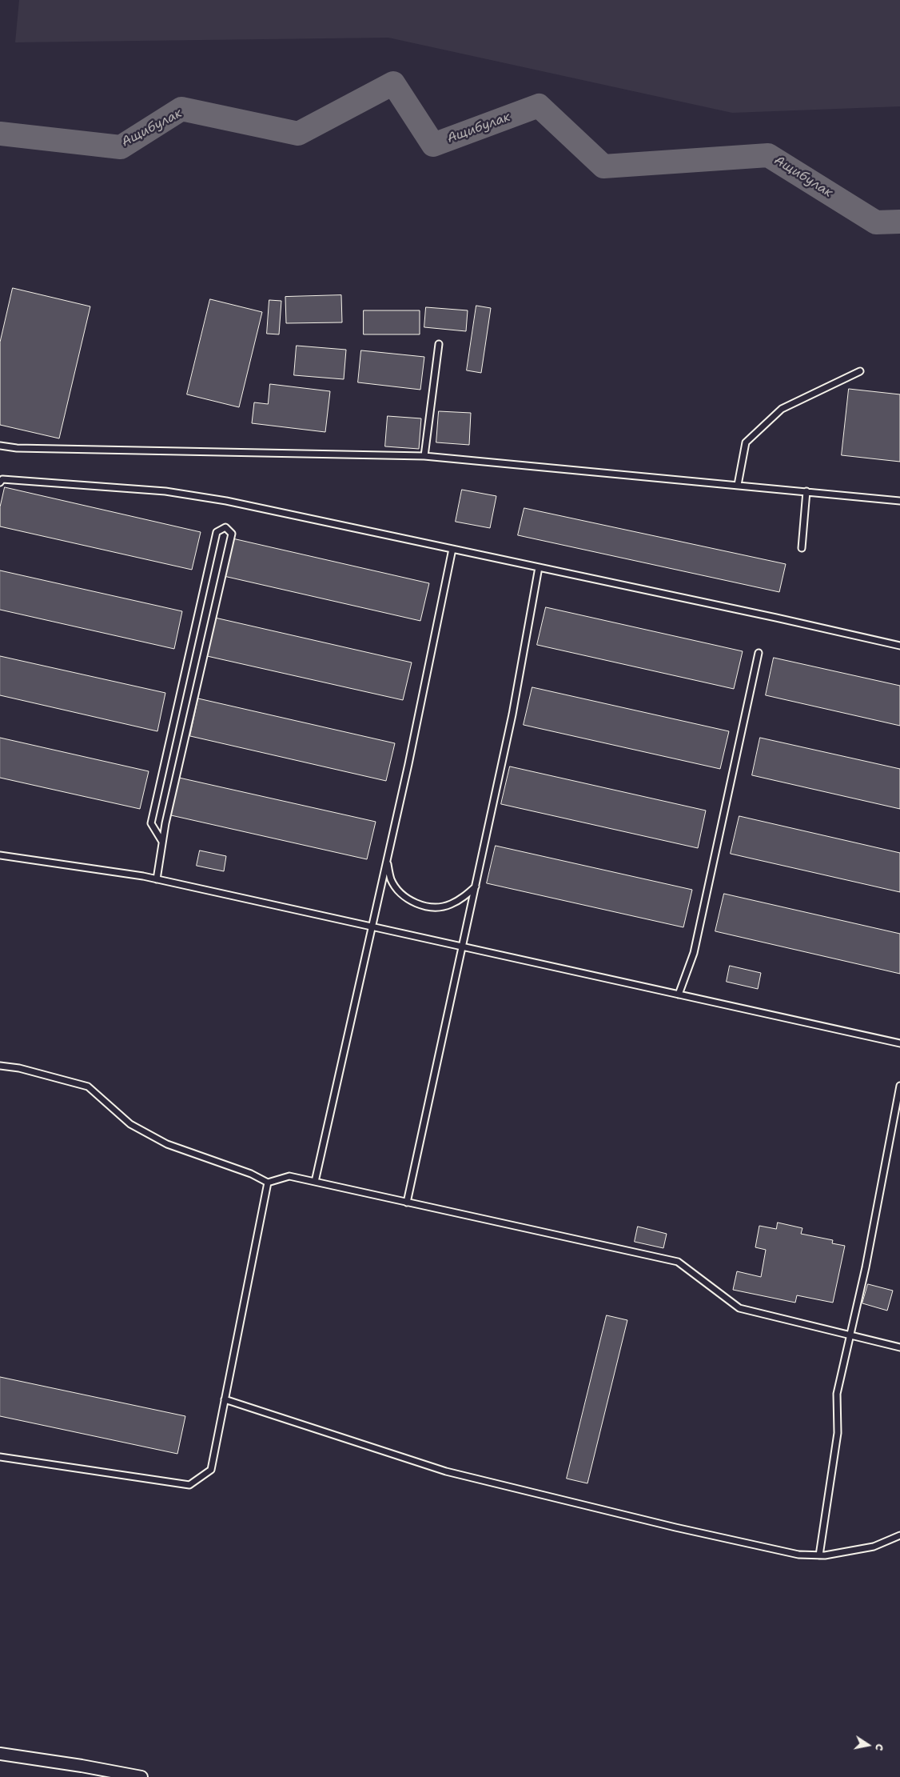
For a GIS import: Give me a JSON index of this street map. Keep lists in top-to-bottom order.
{
  "water": ["Ащибулак"],
  "north": "right"
}
